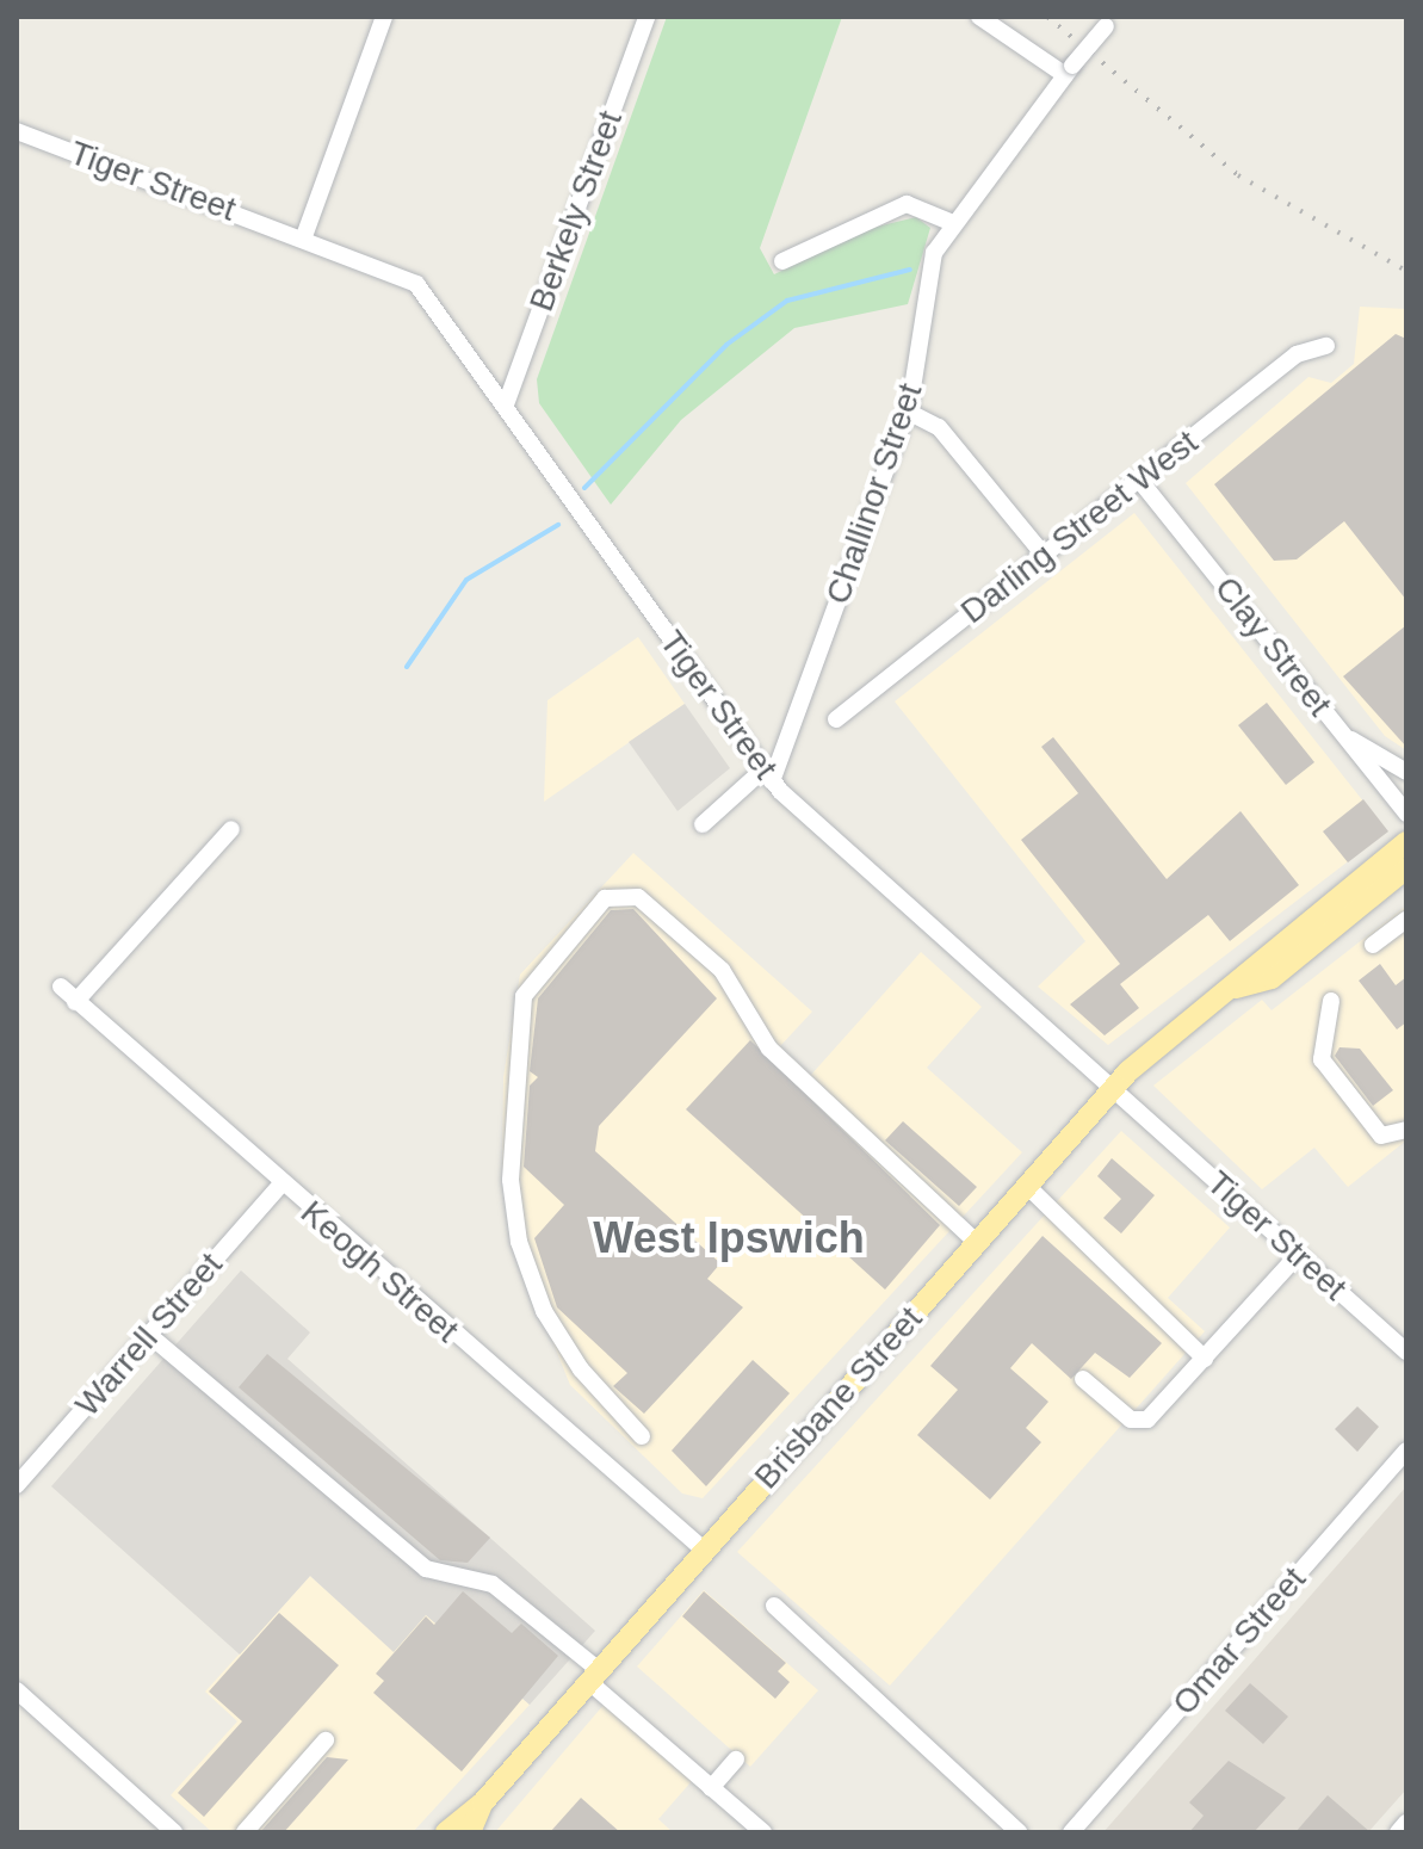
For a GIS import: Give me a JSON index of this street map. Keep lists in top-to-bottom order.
{
  "streets": {
    "main road": ["Brisbane Street"],
    "street": [
      "Tiger Street",
      "Berkely Street",
      "Challinor Street",
      "Darling Street West",
      "Clay Street",
      "Keogh Street",
      "Warrell Street",
      "Omar Street"
    ]
  },
  "crossings": [
    ["Tiger Street", "Berkely Street"],
    ["Tiger Street", "Challinor Street"],
    ["Tiger Street", "Brisbane Street"],
    ["Darling Street West", "Clay Street"],
    ["Keogh Street", "Warrell Street"],
    ["Keogh Street", "Brisbane Street"]
  ],
  "districts": ["West Ipswich"]
}
